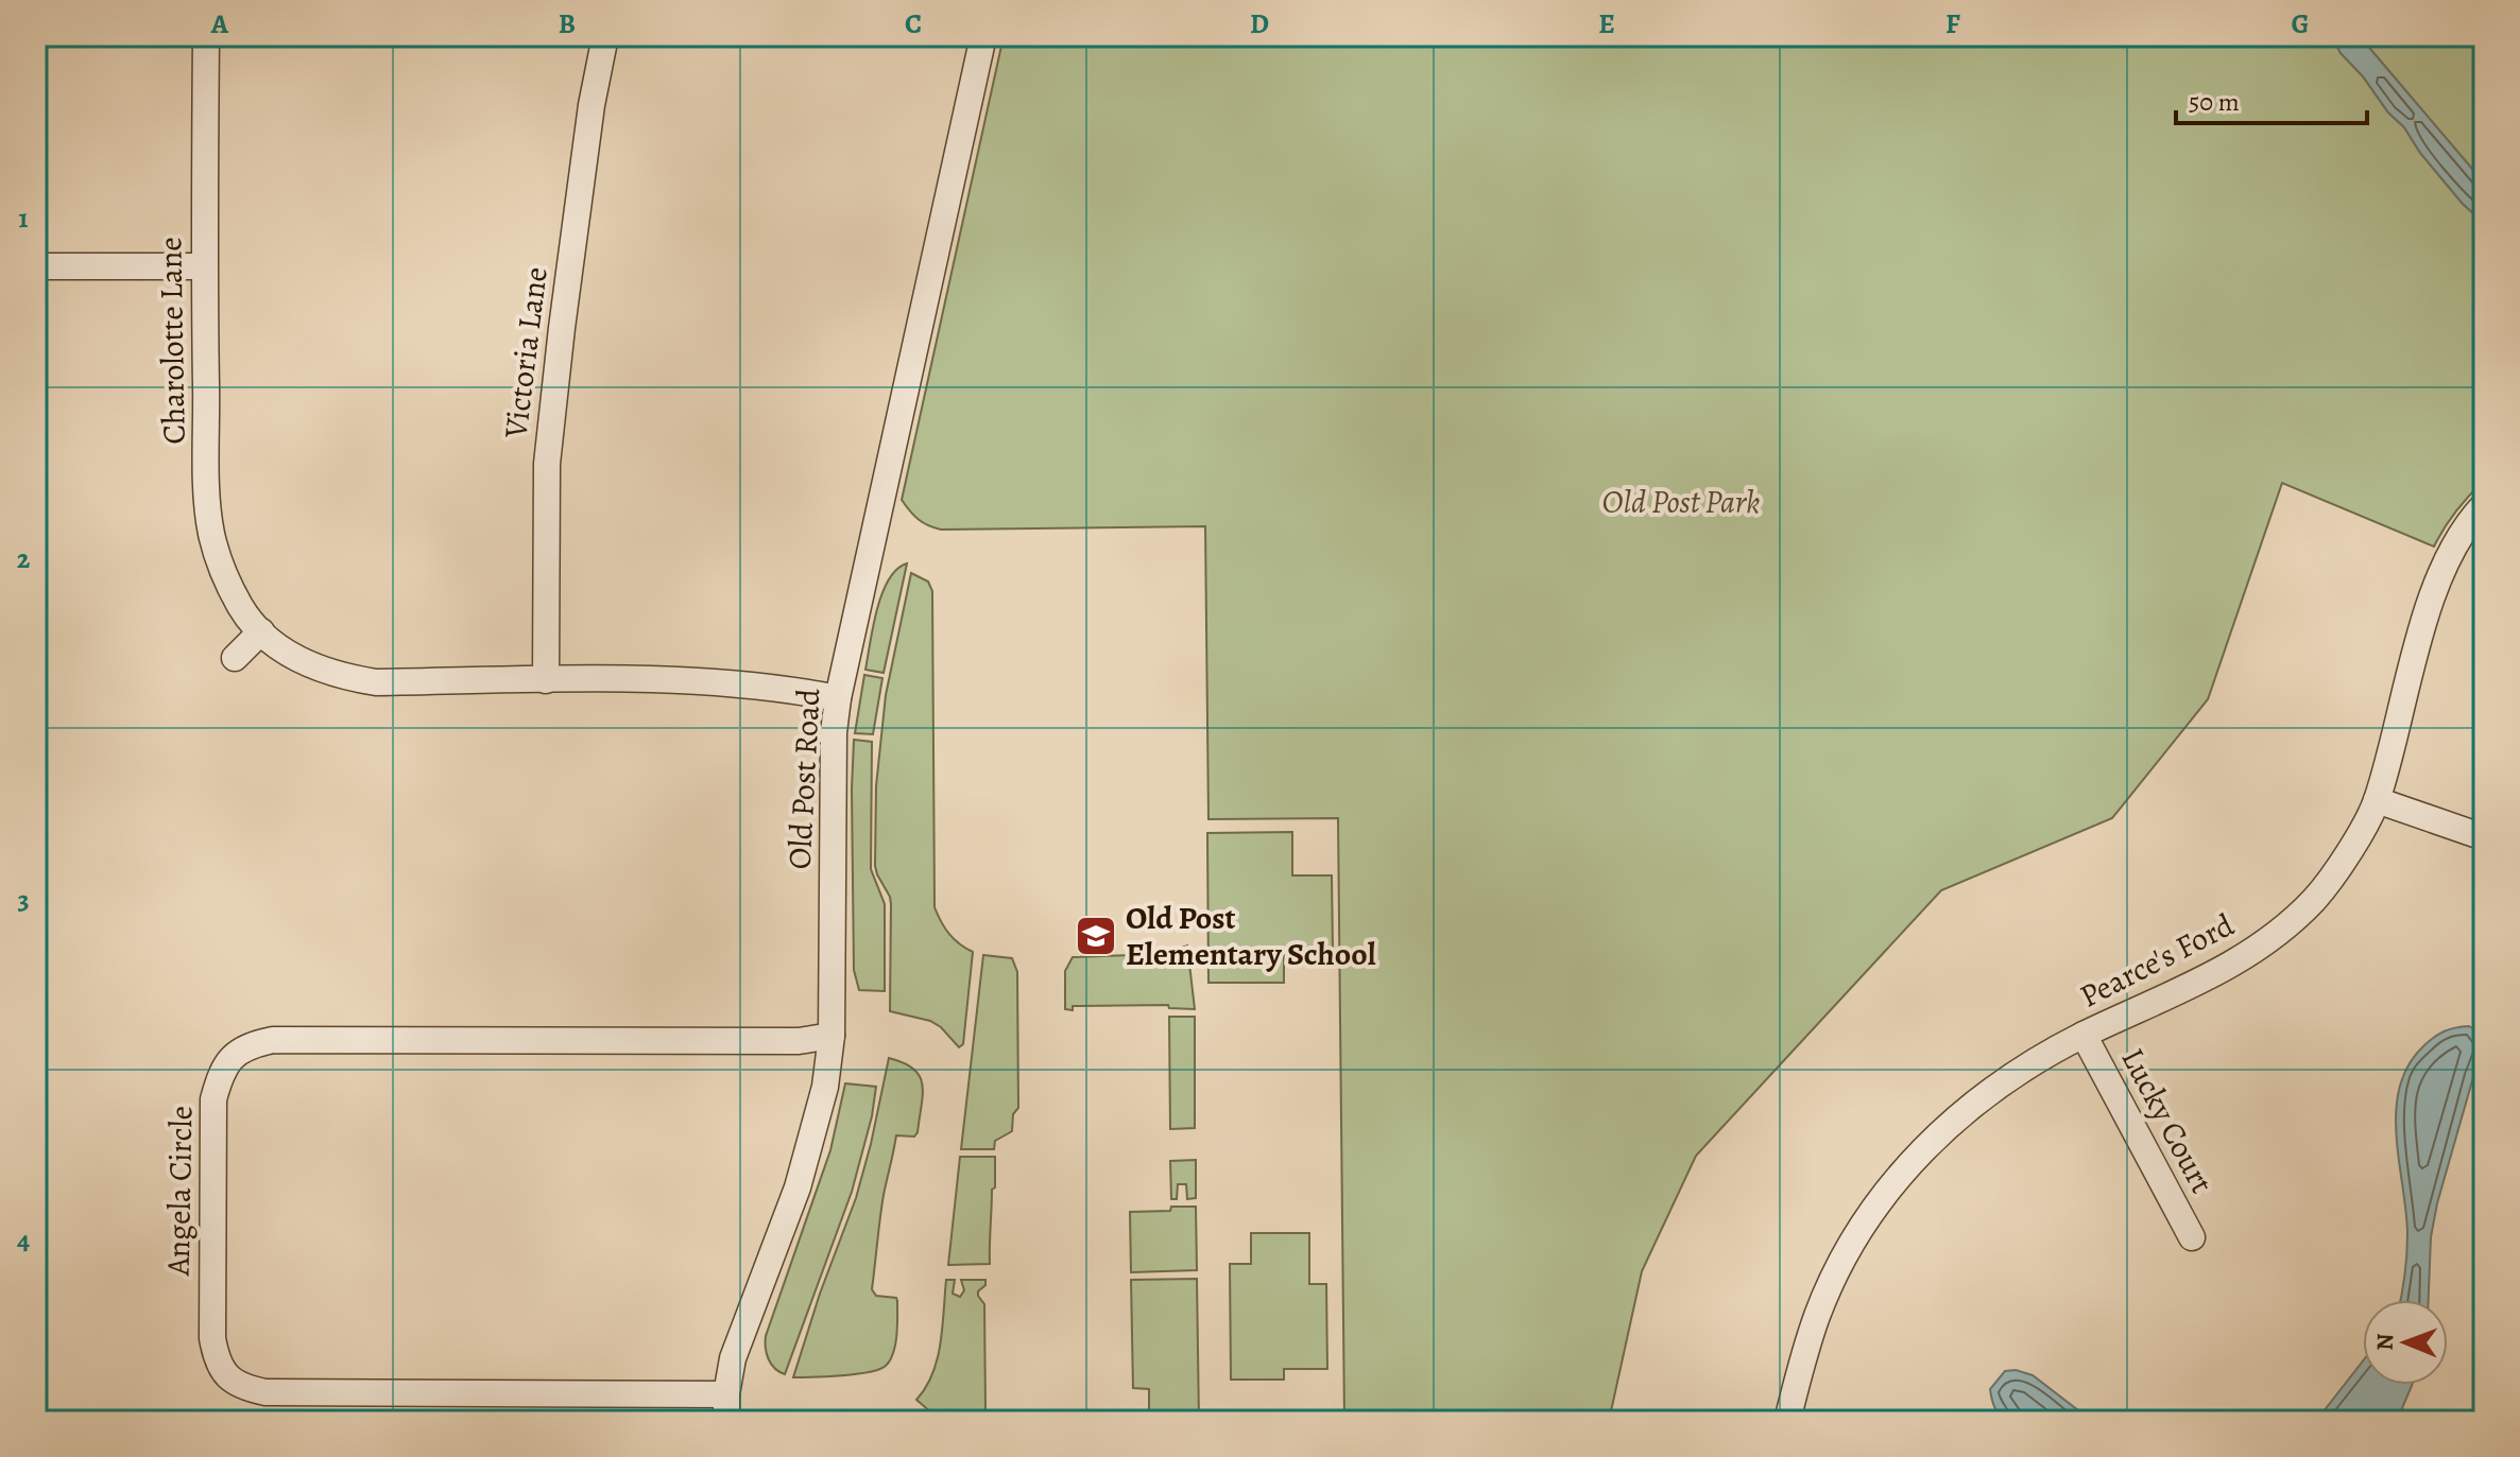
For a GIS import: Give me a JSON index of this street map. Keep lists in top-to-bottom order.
{
  "streets": {
    "street": [
      "Charolotte Lane",
      "Victoria Lane",
      "Old Post Road",
      "Pearce's Ford",
      "Lucky Court",
      "Angela Circle"
    ]
  },
  "crossings": [
    ["Charolotte Lane", "Victoria Lane"],
    ["Charolotte Lane", "Old Post Road"],
    ["Old Post Road", "Angela Circle"],
    ["Pearce's Ford", "Lucky Court"]
  ],
  "parks": ["Old Post Park"],
  "places": {
    "school or university": ["Old Post Elementary School"]
  },
  "scale_bar": "50 m",
  "north": "left",
  "grid": {
    "columns": [
      "A",
      "B",
      "C",
      "D",
      "E",
      "F",
      "G"
    ],
    "rows": [
      "1",
      "2",
      "3",
      "4"
    ]
  }
}
